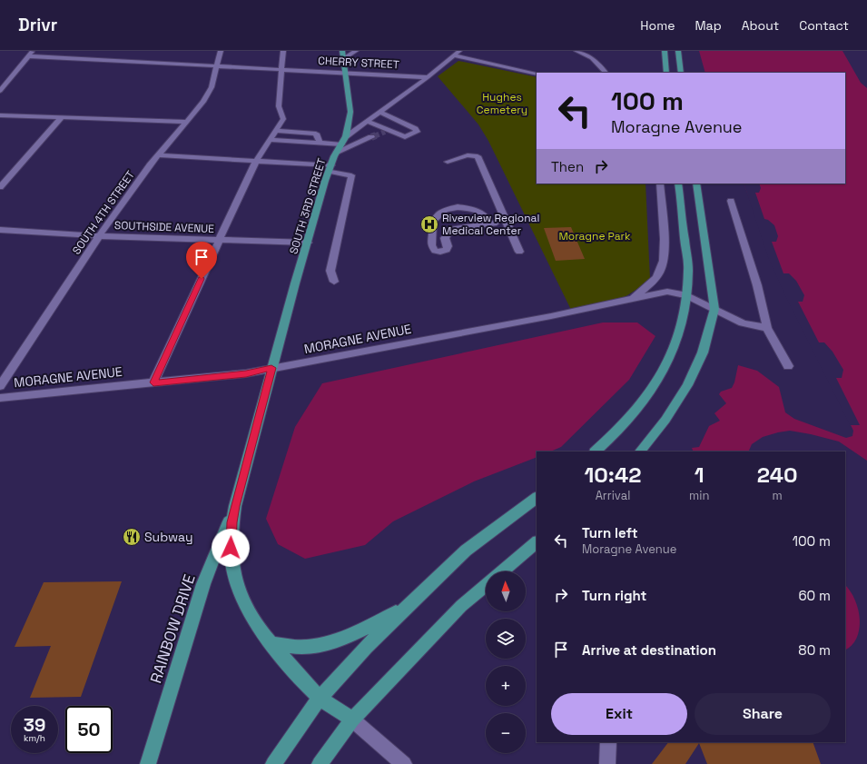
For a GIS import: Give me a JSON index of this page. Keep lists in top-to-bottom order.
{
  "streets": {
    "main road": ["SOUTH 3RD STREET", "RAINBOW DRIVE"],
    "street": [
      "CHERRY STREET",
      "SOUTH 4TH STREET",
      "SOUTHSIDE AVENUE",
      "MORAGNE AVENUE"
    ]
  },
  "crossings": [
    ["CHERRY STREET", "SOUTH 3RD STREET"],
    ["CHERRY STREET", "SOUTH 4TH STREET"],
    ["SOUTH 3RD STREET", "SOUTHSIDE AVENUE"],
    ["SOUTH 3RD STREET", "MORAGNE AVENUE"],
    ["SOUTH 3RD STREET", "RAINBOW DRIVE"],
    ["SOUTH 4TH STREET", "SOUTHSIDE AVENUE"],
    ["MORAGNE AVENUE", "RAINBOW DRIVE"]
  ],
  "parks": ["Hughes Cemetery", "Moragne Park"],
  "places": {
    "hospital": ["Riverview Regional Medical Center"],
    "restaurant": ["Subway"]
  },
  "north": "top",
  "page": {
    "header": "Drivr",
    "nav": [
      "Home",
      "Map",
      "About",
      "Contact"
    ],
    "turn": ["100 m", "Moragne Avenue"],
    "then": "Then",
    "eta": [
      "10:42",
      "Arrival",
      "1",
      "min",
      "240",
      "m"
    ],
    "list": [
      {
        "name": "Turn left",
        "note": "Moragne Avenue",
        "value": "100 m"
      },
      {
        "name": "Turn right",
        "value": "60 m"
      },
      {
        "name": "Arrive at destination",
        "value": "80 m"
      }
    ],
    "map_buttons": ["+", "−"],
    "buttons": ["Exit", "Share"],
    "speed": "39 km/h",
    "limit": "50"
  }
}
